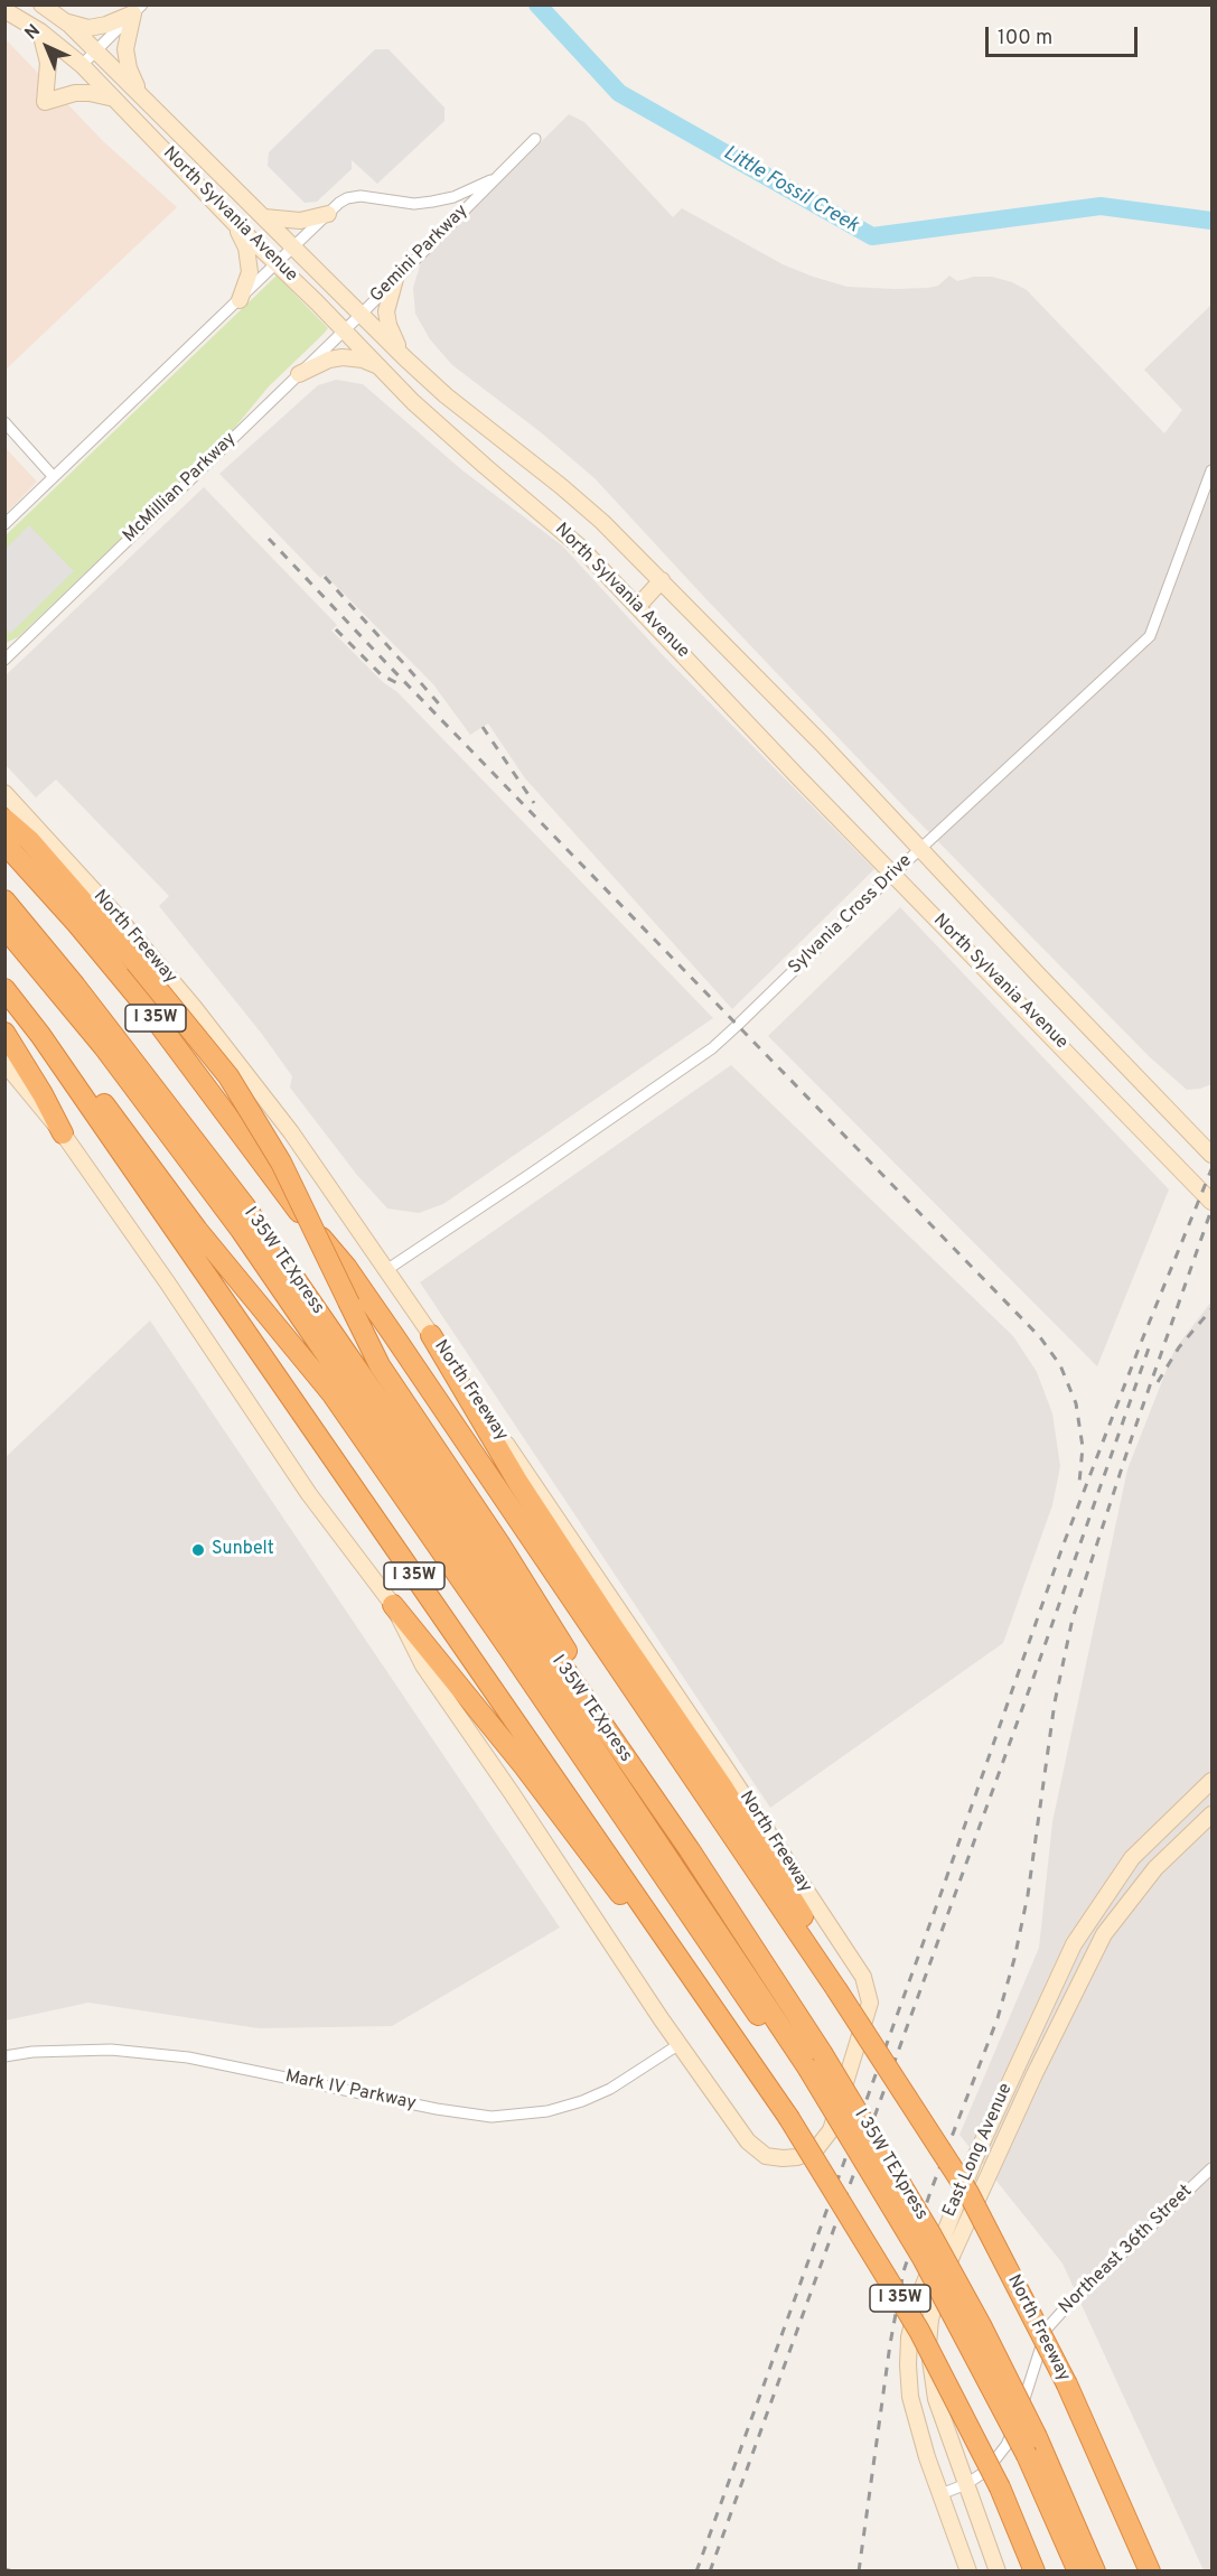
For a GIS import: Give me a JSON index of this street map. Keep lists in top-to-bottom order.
{
  "streets": {
    "highway": ["North Freeway", "I 35W", "I 35W TEXpress"],
    "main road": ["North Sylvania Avenue", "East Long Avenue"],
    "street": [
      "Gemini Parkway",
      "McMillian Parkway",
      "Sylvania Cross Drive",
      "Mark IV Parkway",
      "Northeast 36th Street"
    ]
  },
  "crossings": [
    ["North Sylvania Avenue", "Gemini Parkway"],
    ["North Sylvania Avenue", "McMillian Parkway"],
    ["North Sylvania Avenue", "Sylvania Cross Drive"],
    ["Gemini Parkway", "McMillian Parkway"],
    ["Sylvania Cross Drive", "North Freeway"],
    ["North Freeway", "Mark IV Parkway"],
    ["East Long Avenue", "Northeast 36th Street"]
  ],
  "water": ["Little Fossil Creek"],
  "places": ["Sunbelt"],
  "scale_bar": "100 m",
  "north": "top left"
}
